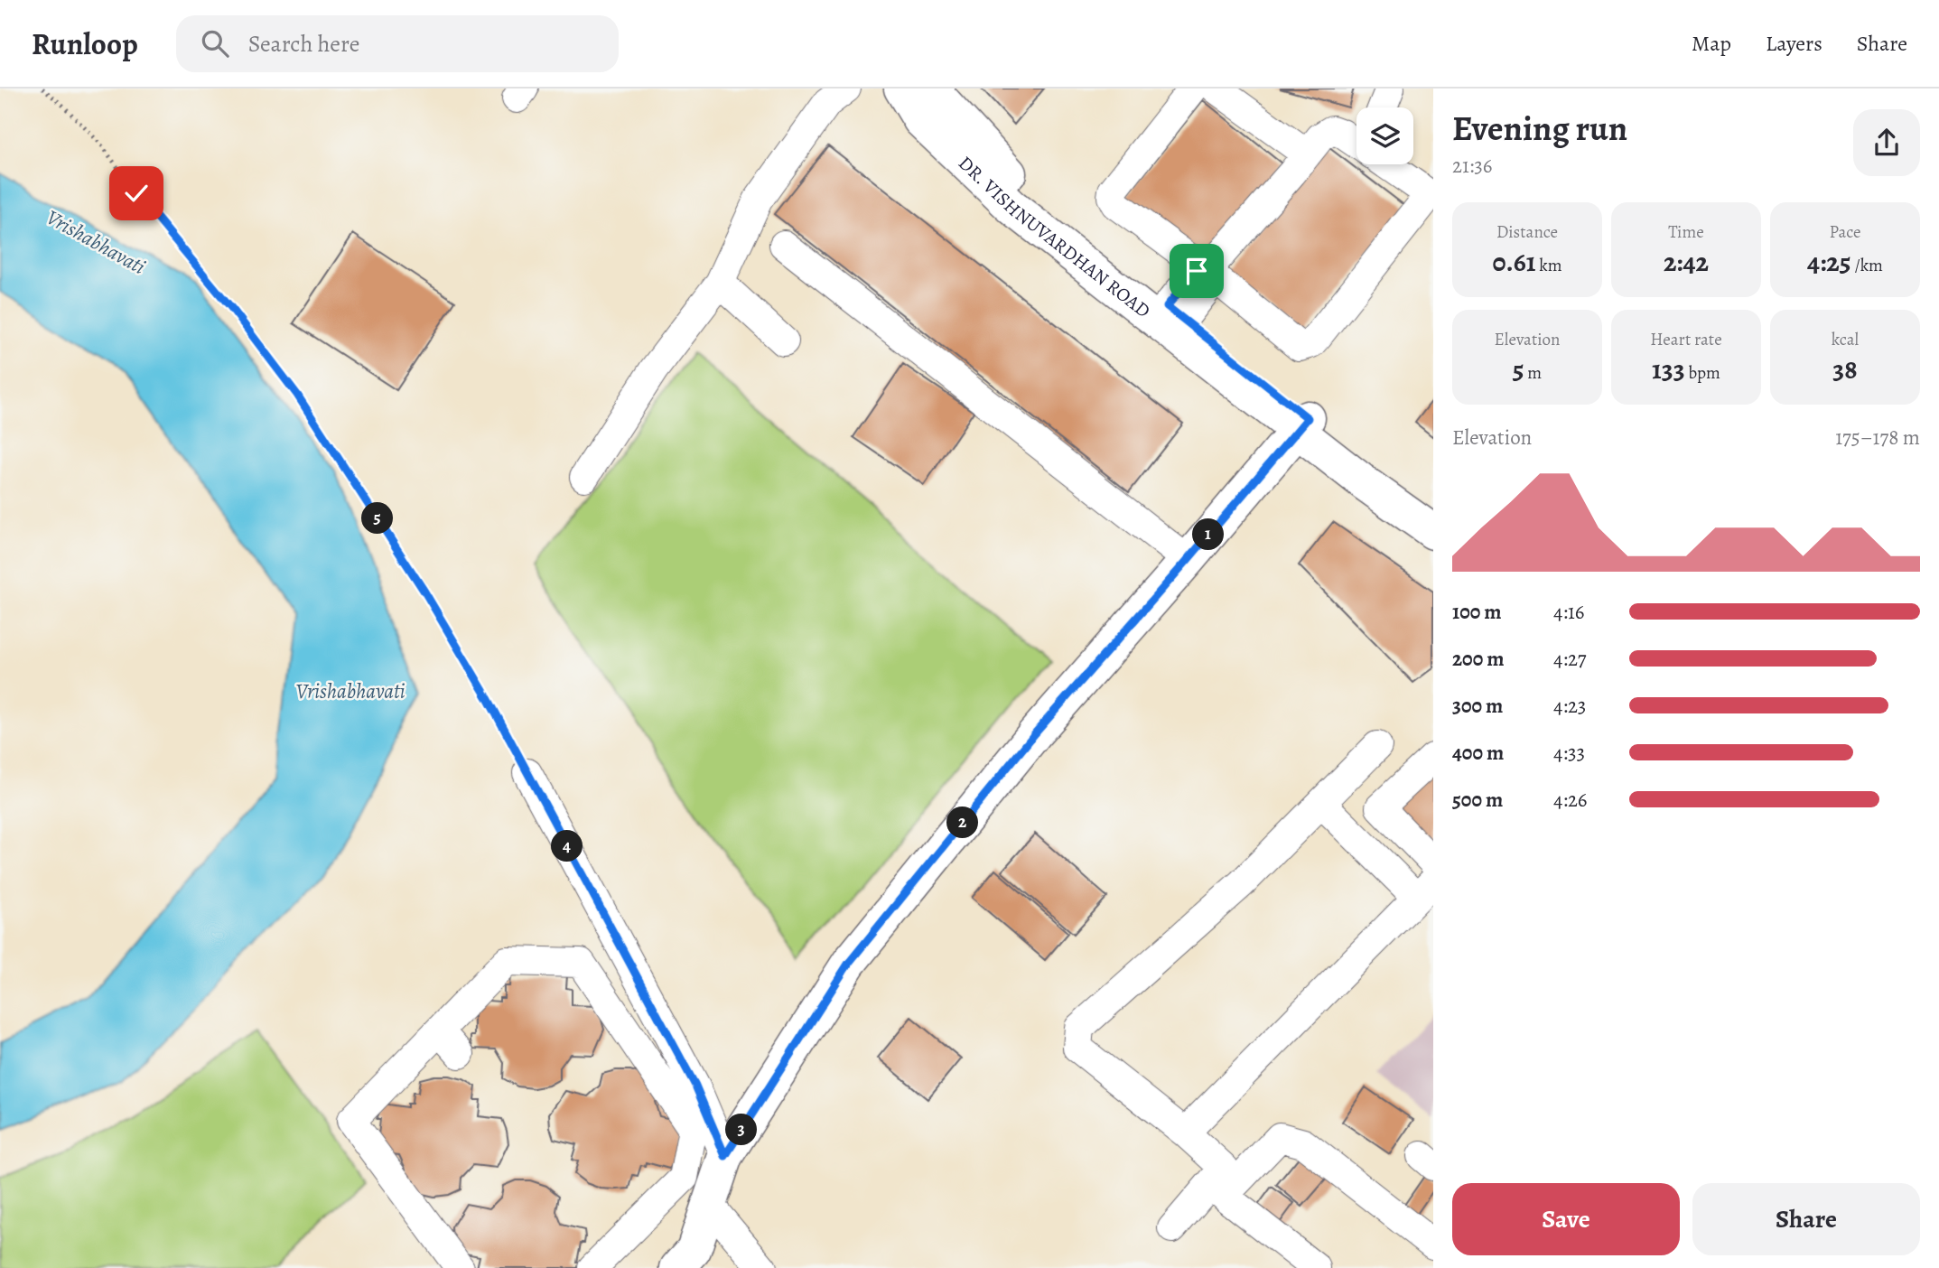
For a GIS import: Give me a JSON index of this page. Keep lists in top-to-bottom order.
{
  "streets": {
    "main road": ["DR. VISHNUVARDHAN ROAD"]
  },
  "water": ["Vrishabhavati"],
  "page": {
    "header": "Runloop",
    "search": "Search here",
    "nav": ["Map", "Layers", "Share"],
    "heading": ["Evening run", "21:36"],
    "stats": [
      ["Distance", "0.61 km"],
      ["Time", "2:42"],
      ["Pace", "4:25 /km"],
      ["Elevation", "5 m"],
      ["Heart rate", "133 bpm"],
      ["kcal", "38"]
    ],
    "chart": ["Elevation", "175–178 m"],
    "pins": [
      "5",
      "1",
      "2",
      "4",
      "3"
    ],
    "list": [
      {
        "name": "100 m",
        "note": "4:16"
      },
      {
        "name": "200 m",
        "note": "4:27"
      },
      {
        "name": "300 m",
        "note": "4:23"
      },
      {
        "name": "400 m",
        "note": "4:33"
      },
      {
        "name": "500 m",
        "note": "4:26"
      }
    ],
    "buttons": ["Save", "Share"]
  }
}
